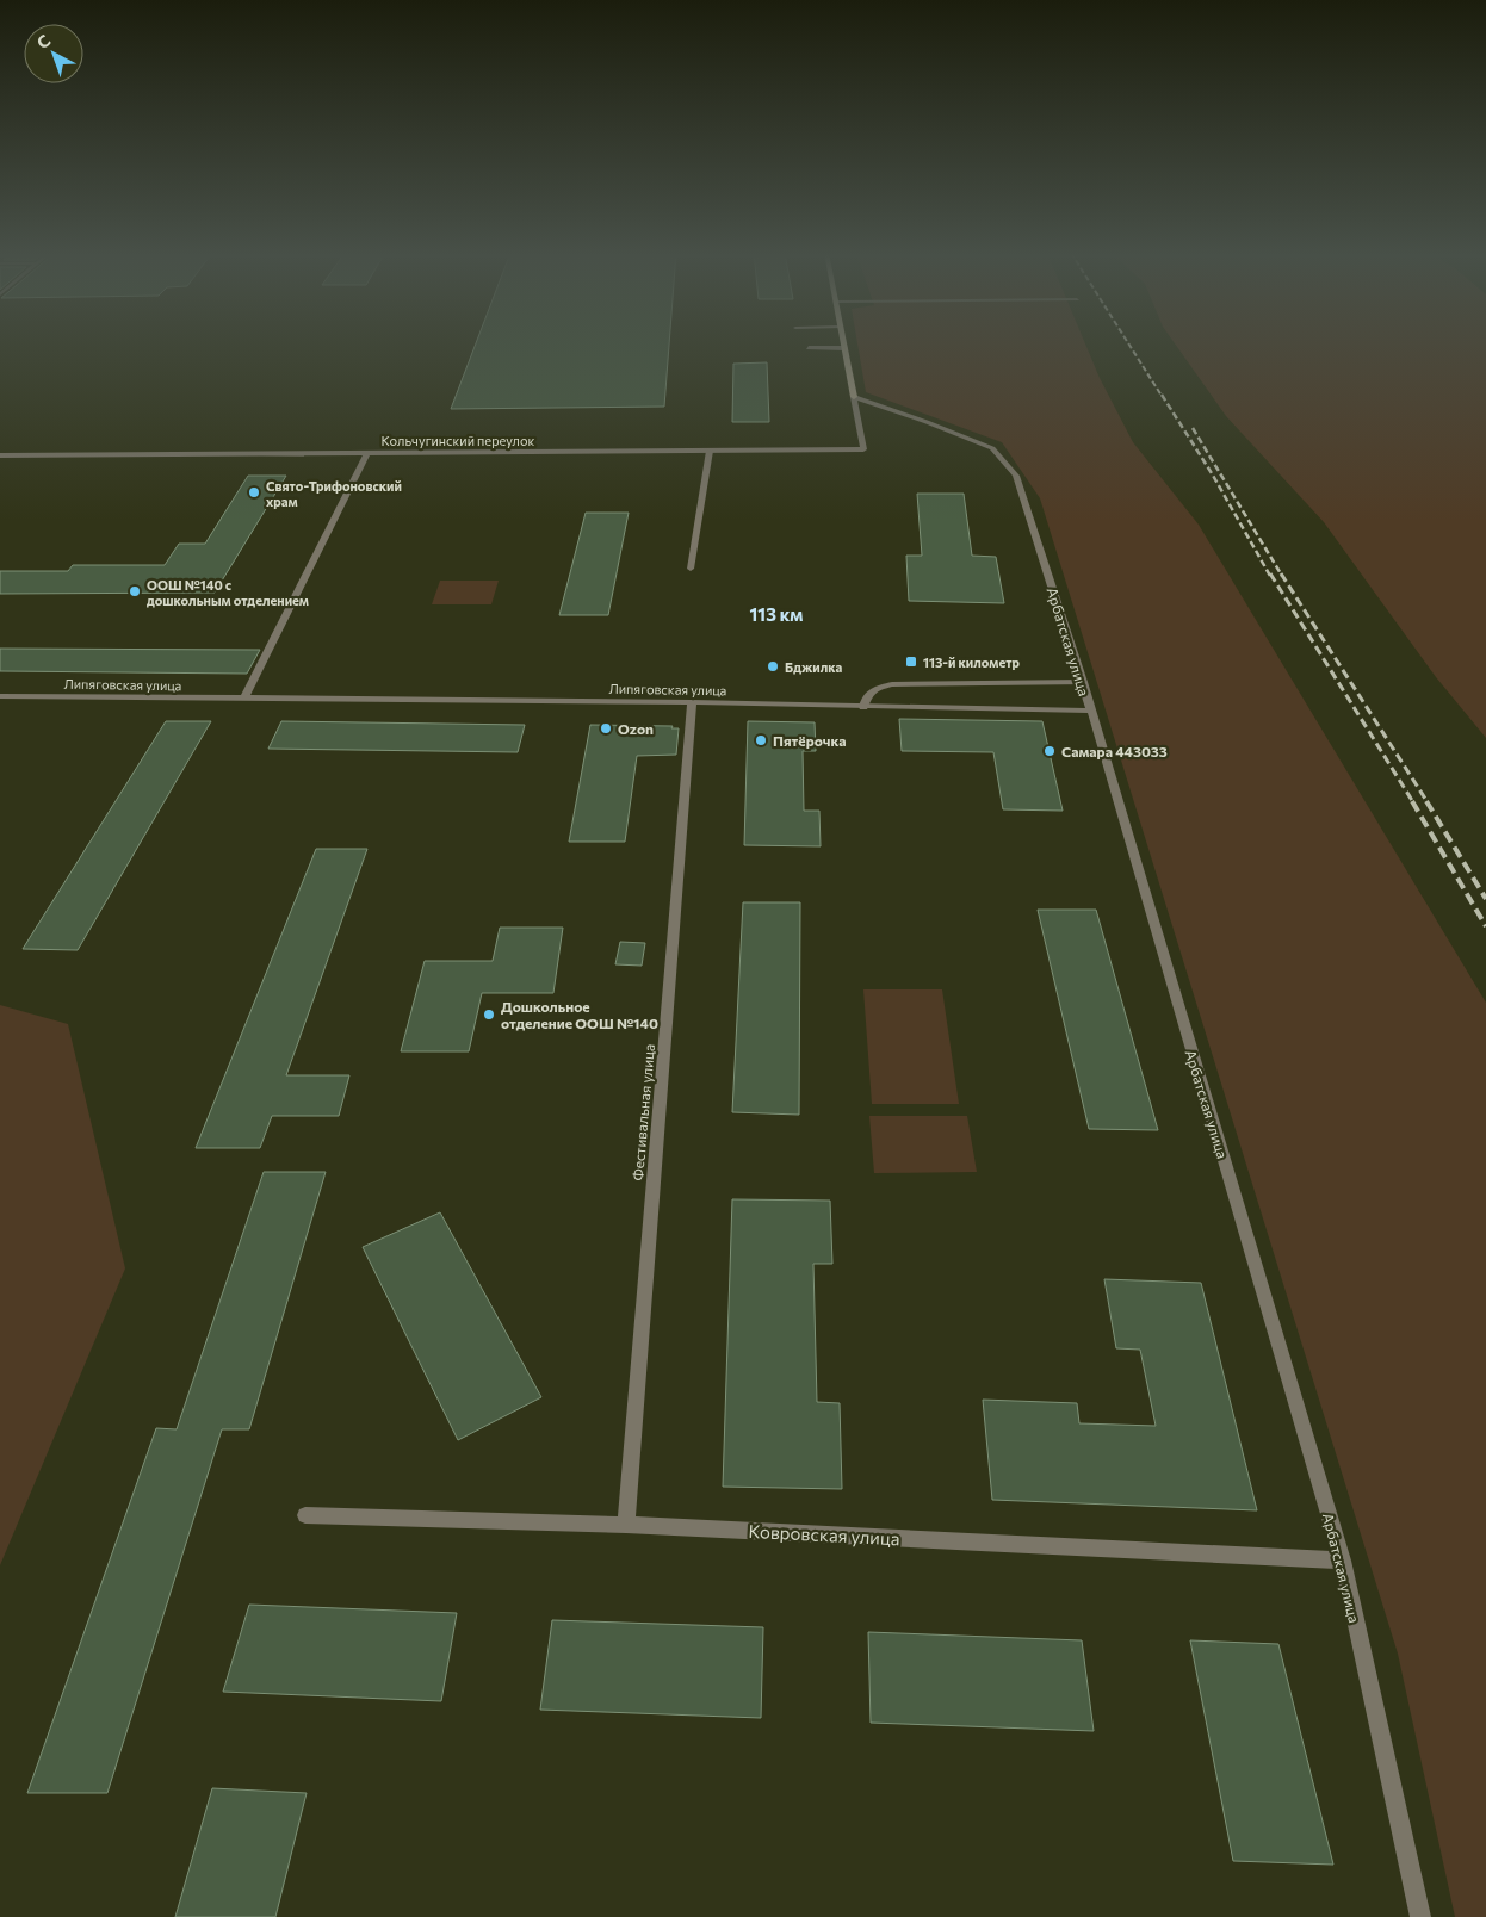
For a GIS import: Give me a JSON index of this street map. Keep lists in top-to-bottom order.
{
  "streets": {
    "street": [
      "Кольчугинский переулок",
      "Арбатская улица",
      "Липяговская улица",
      "Фестивальная улица",
      "Ковровская улица"
    ]
  },
  "crossings": [
    ["Кольчугинский переулок", "Арбатская улица"],
    ["Арбатская улица", "Липяговская улица"],
    ["Арбатская улица", "Ковровская улица"],
    ["Липяговская улица", "Фестивальная улица"],
    ["Фестивальная улица", "Ковровская улица"]
  ],
  "districts": ["113 км"],
  "places": {
    "other": [
      "Свято-Трифоновский храм",
      "ООШ №140 с дошкольным отделением",
      "Бджилка",
      "Ozon",
      "Пятёрочка",
      "Самара 443033",
      "Дошкольное отделение ООШ №140"
    ],
    "transit": ["113-й километр"]
  },
  "north": "top left"
}
